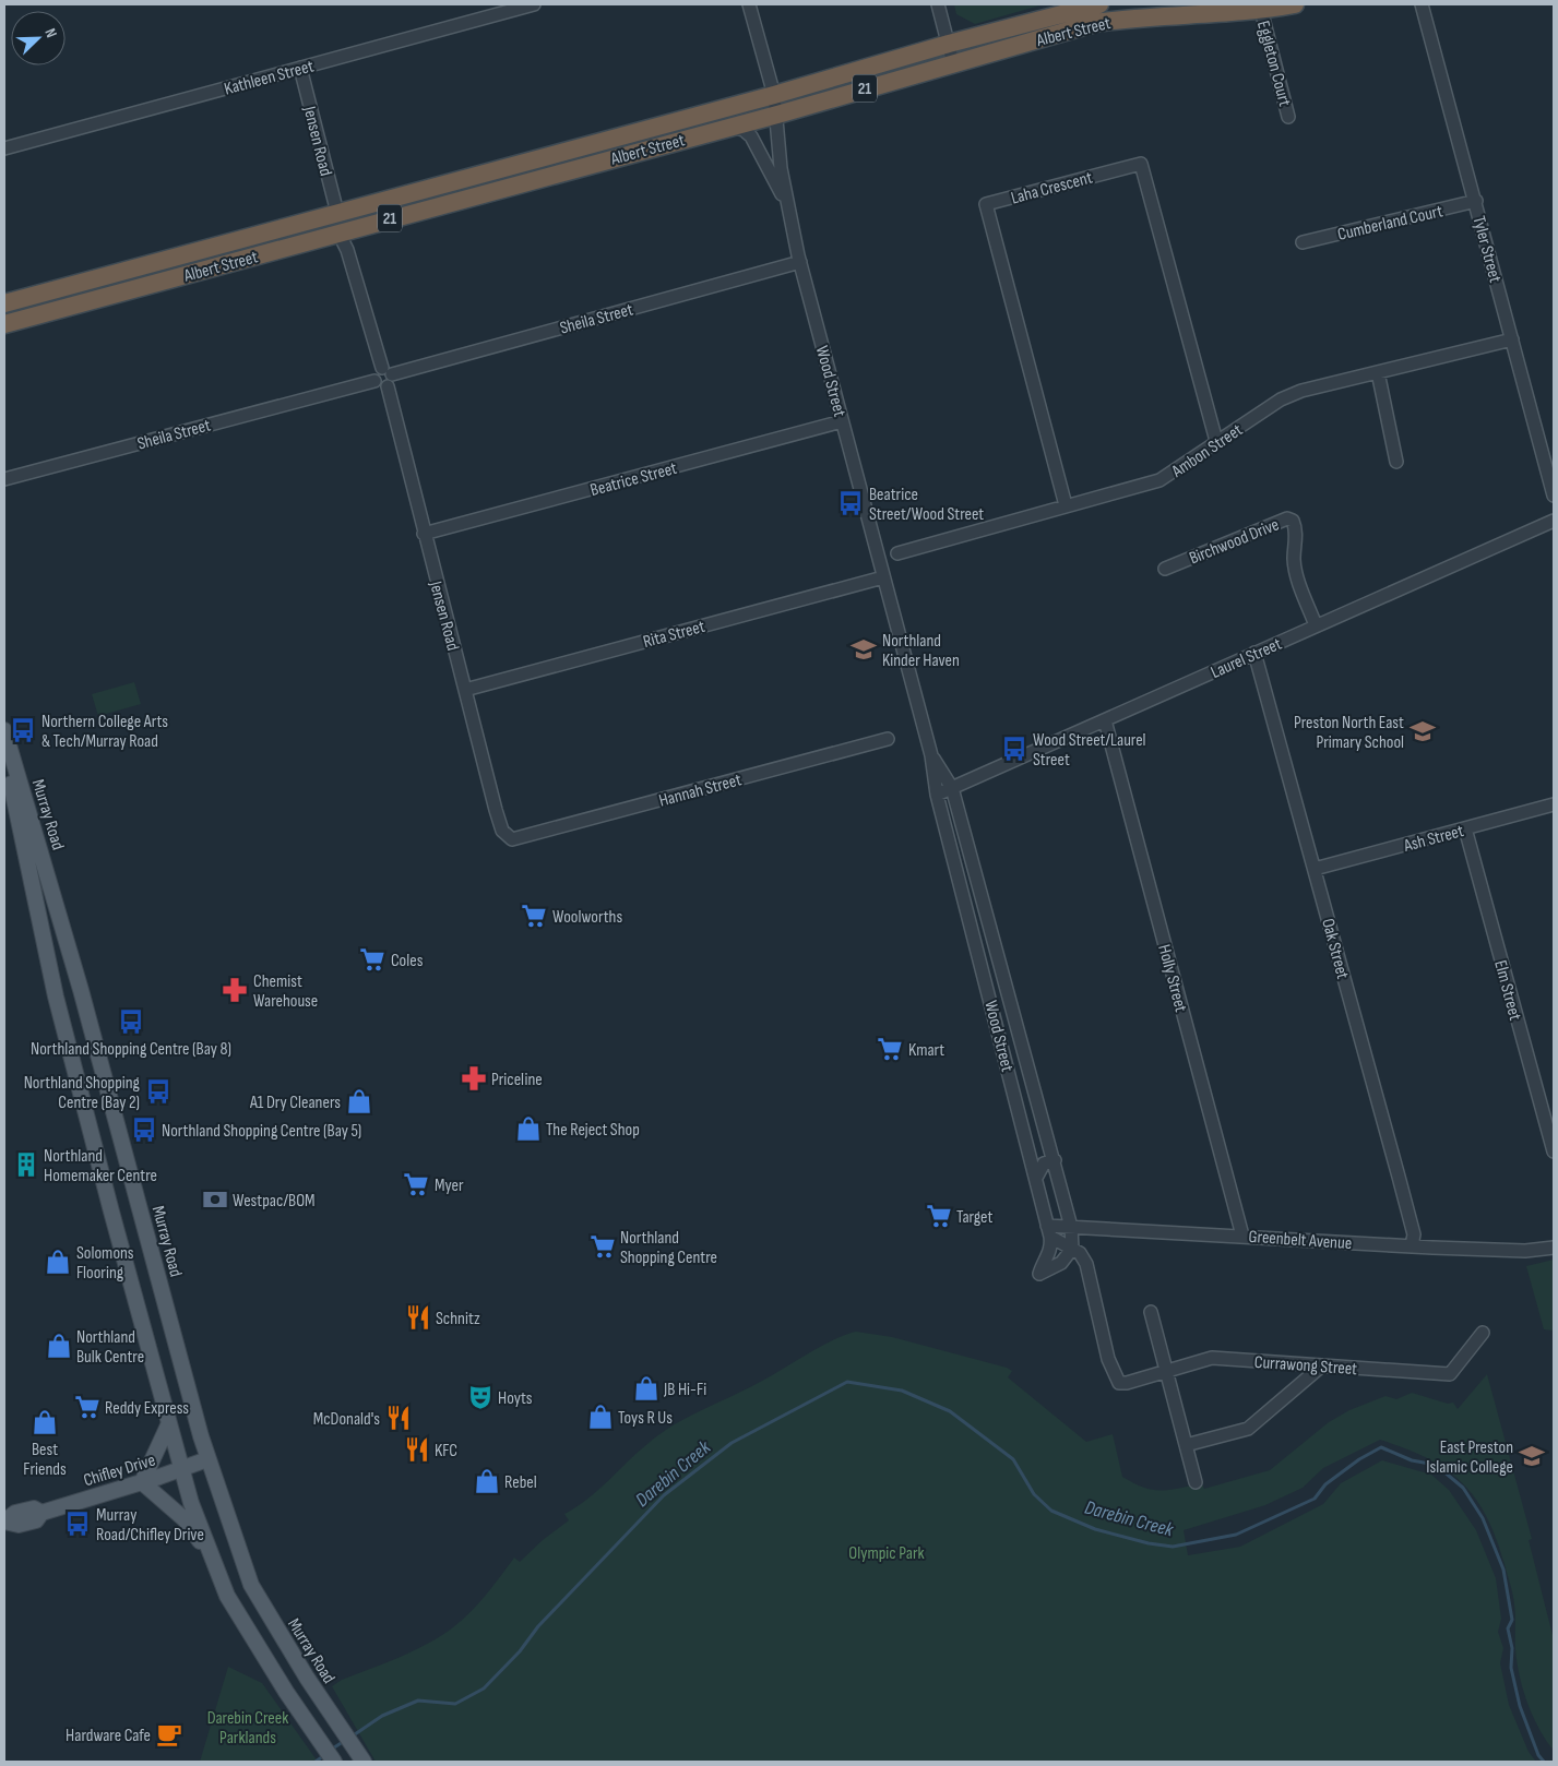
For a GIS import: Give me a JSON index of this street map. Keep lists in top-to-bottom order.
{
  "streets": {
    "highway": ["Albert Street", "21"],
    "main road": ["Murray Road", "Chifley Drive"],
    "street": [
      "Eggleton Court",
      "Kathleen Street",
      "Jensen Road",
      "Laha Crescent",
      "Cumberland Court",
      "Tyler Street",
      "Sheila Street",
      "Wood Street",
      "Ambon Street",
      "Beatrice Street",
      "Birchwood Drive",
      "Rita Street",
      "Laurel Street",
      "Hannah Street",
      "Ash Street",
      "Oak Street",
      "Holly Street",
      "Elm Street",
      "Greenbelt Avenue",
      "Currawong Street"
    ]
  },
  "crossings": [
    ["Albert Street", "Eggleton Court"],
    ["Albert Street", "Jensen Road"],
    ["Albert Street", "Wood Street"],
    ["Kathleen Street", "Jensen Road"],
    ["Jensen Road", "Sheila Street"],
    ["Jensen Road", "Beatrice Street"],
    ["Jensen Road", "Rita Street"],
    ["Jensen Road", "Hannah Street"],
    ["Laha Crescent", "Ambon Street"],
    ["Cumberland Court", "Tyler Street"],
    ["Tyler Street", "Ambon Street"],
    ["Sheila Street", "Wood Street"],
    ["Wood Street", "Beatrice Street"],
    ["Wood Street", "Rita Street"],
    ["Wood Street", "Laurel Street"],
    ["Wood Street", "Greenbelt Avenue"],
    ["Wood Street", "Currawong Street"],
    ["Birchwood Drive", "Laurel Street"],
    ["Laurel Street", "Oak Street"],
    ["Laurel Street", "Holly Street"],
    ["Murray Road", "Chifley Drive"],
    ["Ash Street", "Oak Street"],
    ["Ash Street", "Elm Street"],
    ["Oak Street", "Greenbelt Avenue"],
    ["Holly Street", "Greenbelt Avenue"]
  ],
  "water": ["Darebin Creek"],
  "parks": ["Olympic Park", "Darebin Creek Parklands"],
  "places": {
    "bus stop": [
      "Beatrice Street/Wood Street",
      "Northern College Arts & Tech/Murray Road",
      "Wood Street/Laurel Street",
      "Northland Shopping Centre (Bay 8)",
      "Northland Shopping Centre (Bay 2)",
      "Northland Shopping Centre (Bay 5)",
      "Murray Road/Chifley Drive"
    ],
    "school or university": ["Northland Kinder Haven", "Preston North East Primary School", "East Preston Islamic College"],
    "supermarket": [
      "Woolworths",
      "Coles",
      "Kmart",
      "Myer",
      "Target",
      "Northland Shopping Centre",
      "Reddy Express"
    ],
    "pharmacy": ["Chemist Warehouse", "Priceline"],
    "shop": [
      "A1 Dry Cleaners",
      "The Reject Shop",
      "Solomons Flooring",
      "Northland Bulk Centre",
      "JB Hi-Fi",
      "Toys R Us",
      "Best Friends",
      "Rebel"
    ],
    "building": ["Northland Homemaker Centre"],
    "bank": ["Westpac/BOM"],
    "restaurant": ["Schnitz", "McDonald's", "KFC"],
    "theatre": ["Hoyts"],
    "cafe": ["Hardware Cafe"]
  },
  "north": "top right"
}
